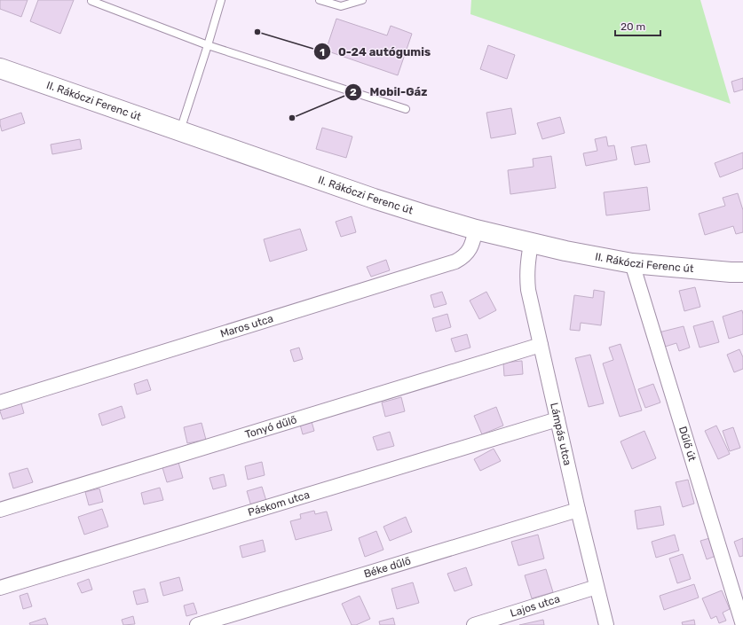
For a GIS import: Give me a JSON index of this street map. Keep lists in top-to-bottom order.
{
  "streets": {
    "main road": ["II. Rákóczi Ferenc út"],
    "street": [
      "Maros utca",
      "Tonyó dűlő",
      "Lámpás utca",
      "Dűlő út",
      "Páskom utca",
      "Béke dűlő",
      "Lajos utca"
    ]
  },
  "crossings": [
    ["II. Rákóczi Ferenc út", "Maros utca"],
    ["II. Rákóczi Ferenc út", "Lámpás utca"],
    ["II. Rákóczi Ferenc út", "Dűlő út"],
    ["Tonyó dűlő", "Lámpás utca"],
    ["Lámpás utca", "Páskom utca"],
    ["Lámpás utca", "Béke dűlő"],
    ["Lámpás utca", "Lajos utca"]
  ],
  "places": ["0-24 autógumis", "Mobil-Gáz"],
  "scale_bar": "20 m"
}
